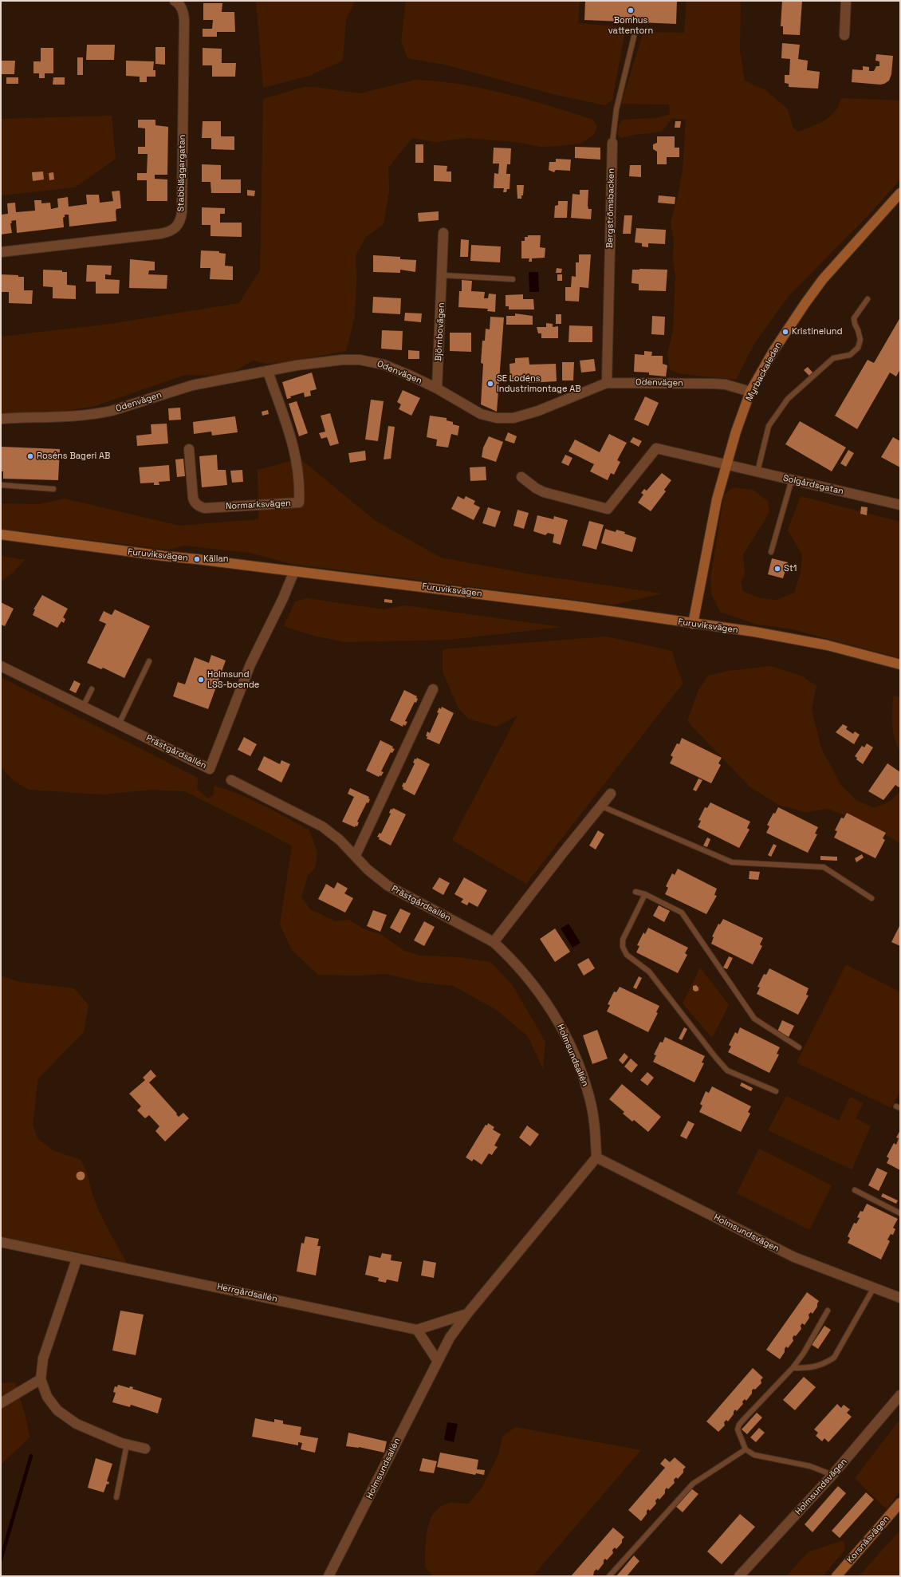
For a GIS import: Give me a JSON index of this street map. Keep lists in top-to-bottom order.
{
  "streets": {
    "main road": ["Myrbackaleden", "Furuviksvägen", "Korsnäsvägen"],
    "street": [
      "Stabbläggargatan",
      "Bergströmsbacken",
      "Björnbovägen",
      "Odenvägen",
      "Solgårdsgatan",
      "Normarksvägen",
      "Prästgårdsallén",
      "Holmsundsallén",
      "Holmsundsvägen",
      "Herrgårdsallén"
    ]
  },
  "crossings": [
    ["Bergströmsbacken", "Odenvägen"],
    ["Björnbovägen", "Odenvägen"],
    ["Myrbackaleden", "Odenvägen"],
    ["Myrbackaleden", "Solgårdsgatan"],
    ["Myrbackaleden", "Furuviksvägen"],
    ["Odenvägen", "Normarksvägen"],
    ["Furuviksvägen", "Prästgårdsallén"],
    ["Prästgårdsallén", "Holmsundsallén"],
    ["Holmsundsallén", "Holmsundsvägen"]
  ],
  "places": [
    "Bomhus vattentorn",
    "Kristinelund",
    "SE Lodéns Industrimontage AB",
    "Roséns Bageri AB",
    "Källan",
    "St1",
    "Holmsund LSS-boende"
  ]
}
